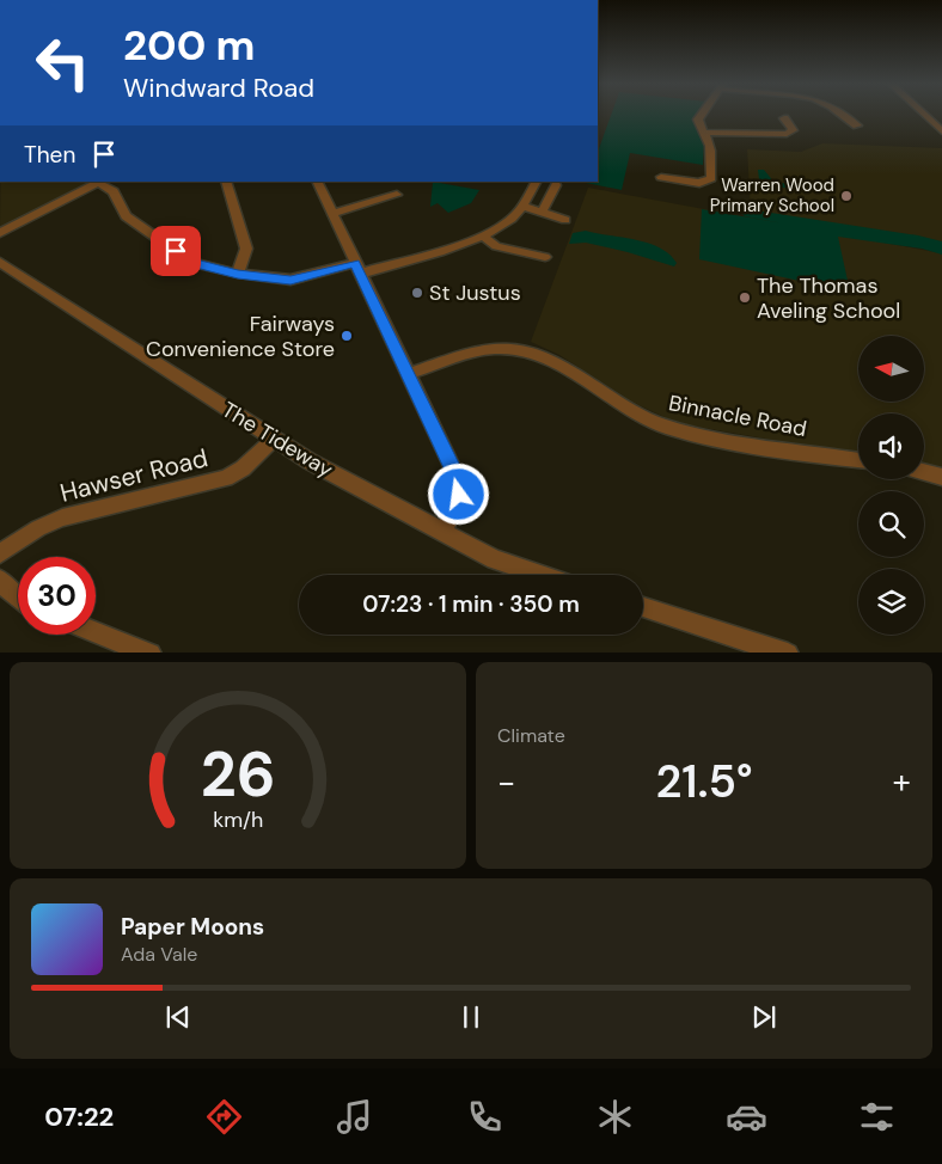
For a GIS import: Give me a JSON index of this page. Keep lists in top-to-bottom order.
{
  "streets": {
    "street": ["Binnacle Road", "The Tideway", "Hawser Road"]
  },
  "crossings": [
    ["The Tideway", "Hawser Road"]
  ],
  "places": [
    "Warren Wood Primary School",
    "St Justus",
    "The Thomas Aveling School",
    "Fairways Convenience Store"
  ],
  "north": "left",
  "page": {
    "turn": ["200 m", "Windward Road"],
    "then": "Then",
    "limit": "30",
    "trip": "07:23 · 1 min · 350 m",
    "tile": "Climate",
    "heat": ["−", "21.5°", "+"],
    "song": ["Paper Moons", "Ada Vale"],
    "tabs": "07:22",
    "gauge": ["26", "km/h"]
  }
}
